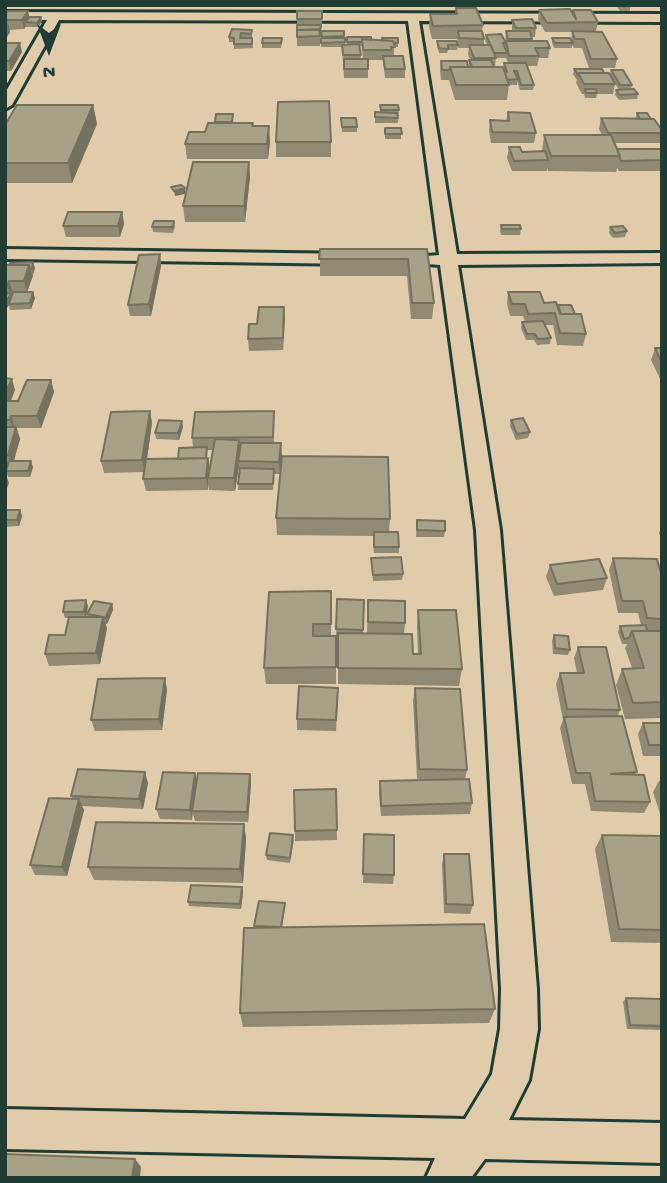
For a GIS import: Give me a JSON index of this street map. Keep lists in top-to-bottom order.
{
  "north": "bottom"
}
